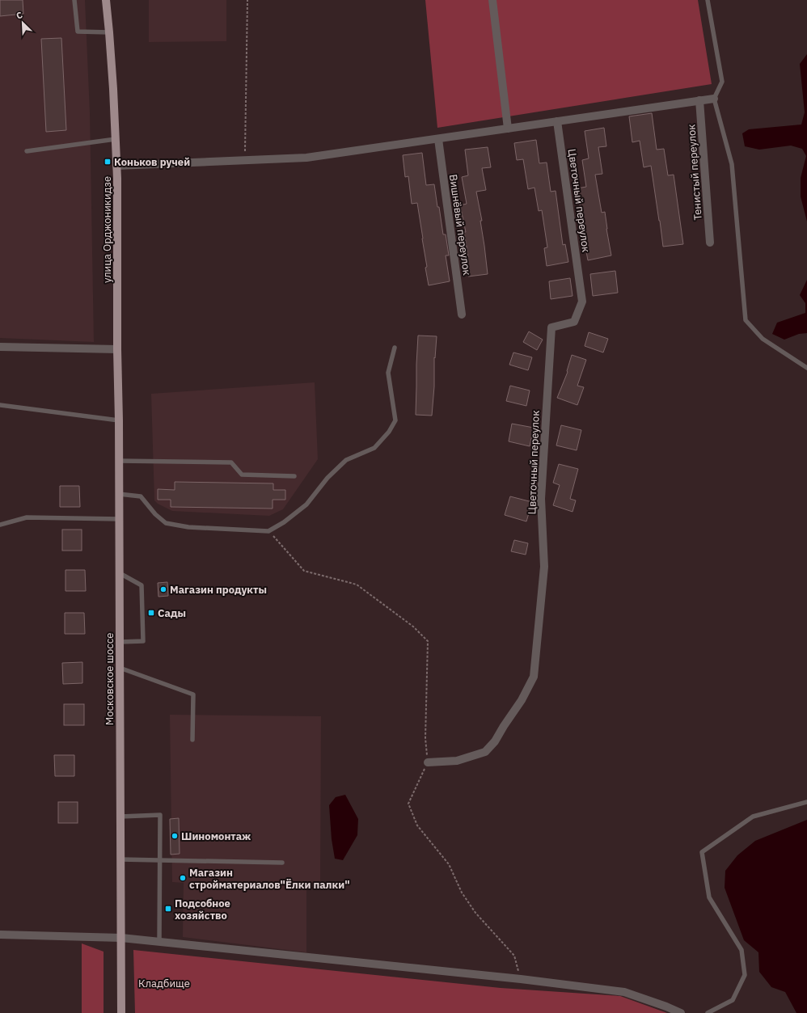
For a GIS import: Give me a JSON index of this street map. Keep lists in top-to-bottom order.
{
  "streets": {
    "main road": ["улица Орджоникидзе", "Московское шоссе"],
    "street": ["Тенистый переулок", "Цветочный переулок", "Вишнёвый переулок"]
  },
  "crossings": [
    ["улица Орджоникидзе", "Московское шоссе"]
  ],
  "parks": ["Кладбище"],
  "places": {
    "transit": ["Коньков ручей", "Сады", "Подсобное хозяйство"],
    "other": ["Магазин продукты", "Шиномонтаж", "Магазин стройматериалов\"Ёлки палки\""]
  },
  "north": "top left"
}
